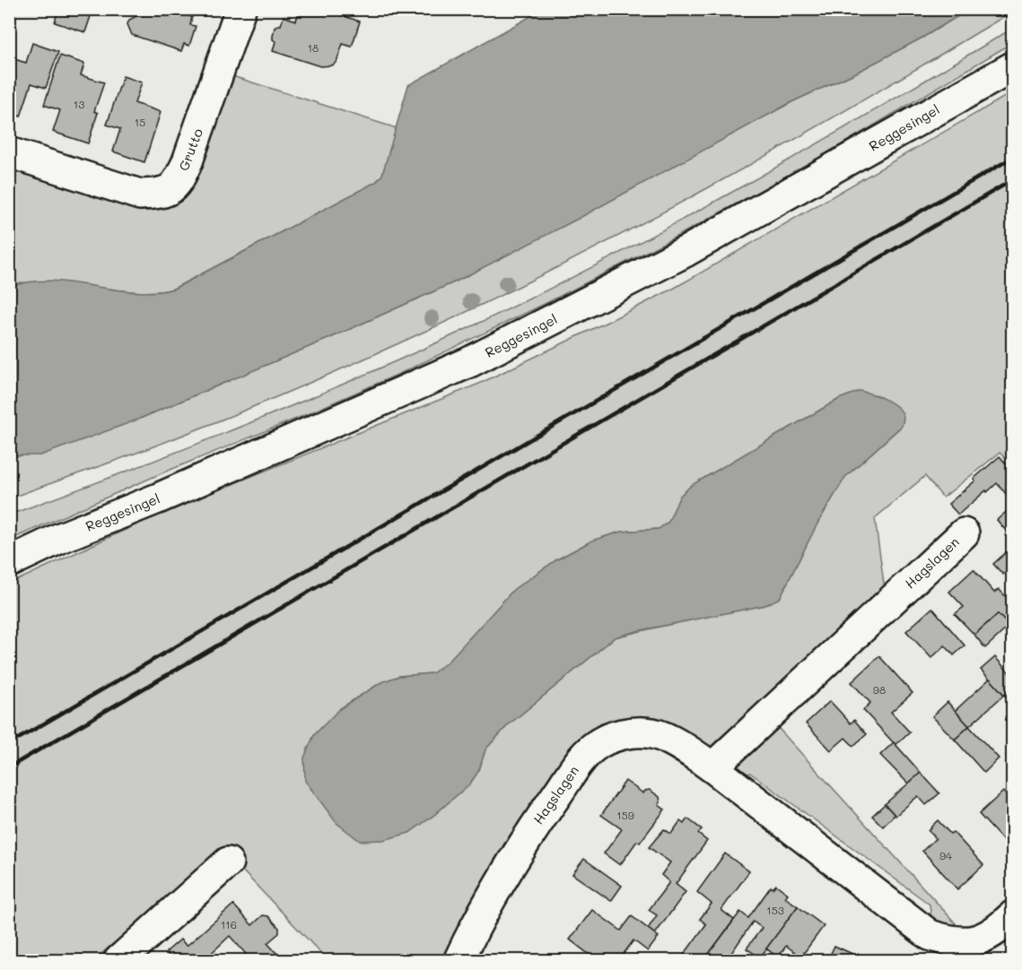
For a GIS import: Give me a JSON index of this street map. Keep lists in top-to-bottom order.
{
  "streets": {
    "street": ["Reggesingel", "Grutto", "Hagslagen"]
  },
  "house_numbers": [
    "18",
    "13",
    "15",
    "98",
    "159",
    "94",
    "153",
    "116"
  ]
}
